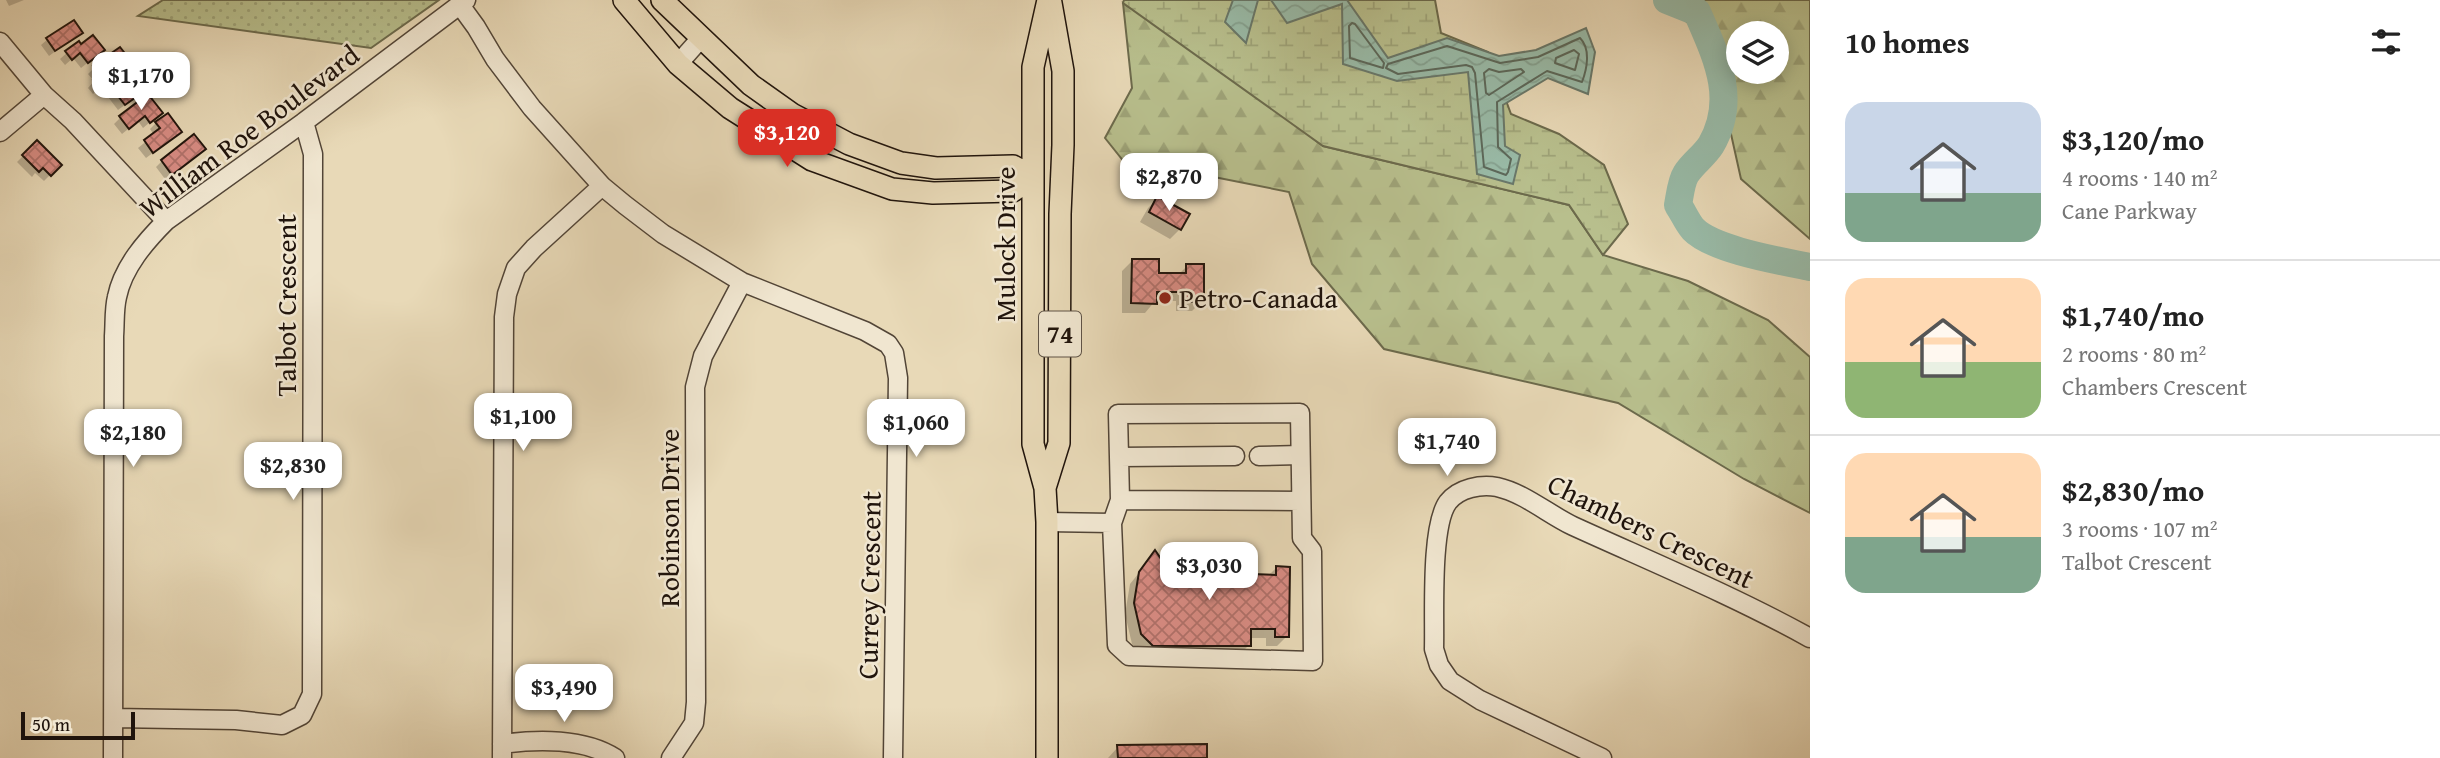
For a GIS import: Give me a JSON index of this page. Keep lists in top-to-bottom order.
{
  "streets": {
    "main road": ["Mulock Drive", "74"],
    "street": [
      "William Roe Boulevard",
      "Talbot Crescent",
      "Robinson Drive",
      "Chambers Crescent",
      "Currey Crescent"
    ]
  },
  "crossings": [
    ["William Roe Boulevard", "Talbot Crescent"],
    ["William Roe Boulevard", "Currey Crescent"],
    ["Robinson Drive", "Currey Crescent"]
  ],
  "places": ["Petro-Canada"],
  "scale_bar": "50 m",
  "page": {
    "heading": "10 homes",
    "price": [
      "$1,170",
      "$3,120",
      "$2,870",
      "$1,100",
      "$1,060",
      "$2,180",
      "$1,740",
      "$2,830",
      "$3,030",
      "$3,490"
    ],
    "list": [
      {
        "name": "$3,120/mo",
        "note": "4 rooms · 140 m² · Cane Parkway"
      },
      {
        "name": "$1,740/mo",
        "note": "2 rooms · 80 m² · Chambers Crescent"
      },
      {
        "name": "$2,830/mo",
        "note": "3 rooms · 107 m² · Talbot Crescent"
      }
    ],
    "scale": "50 m"
  }
}
